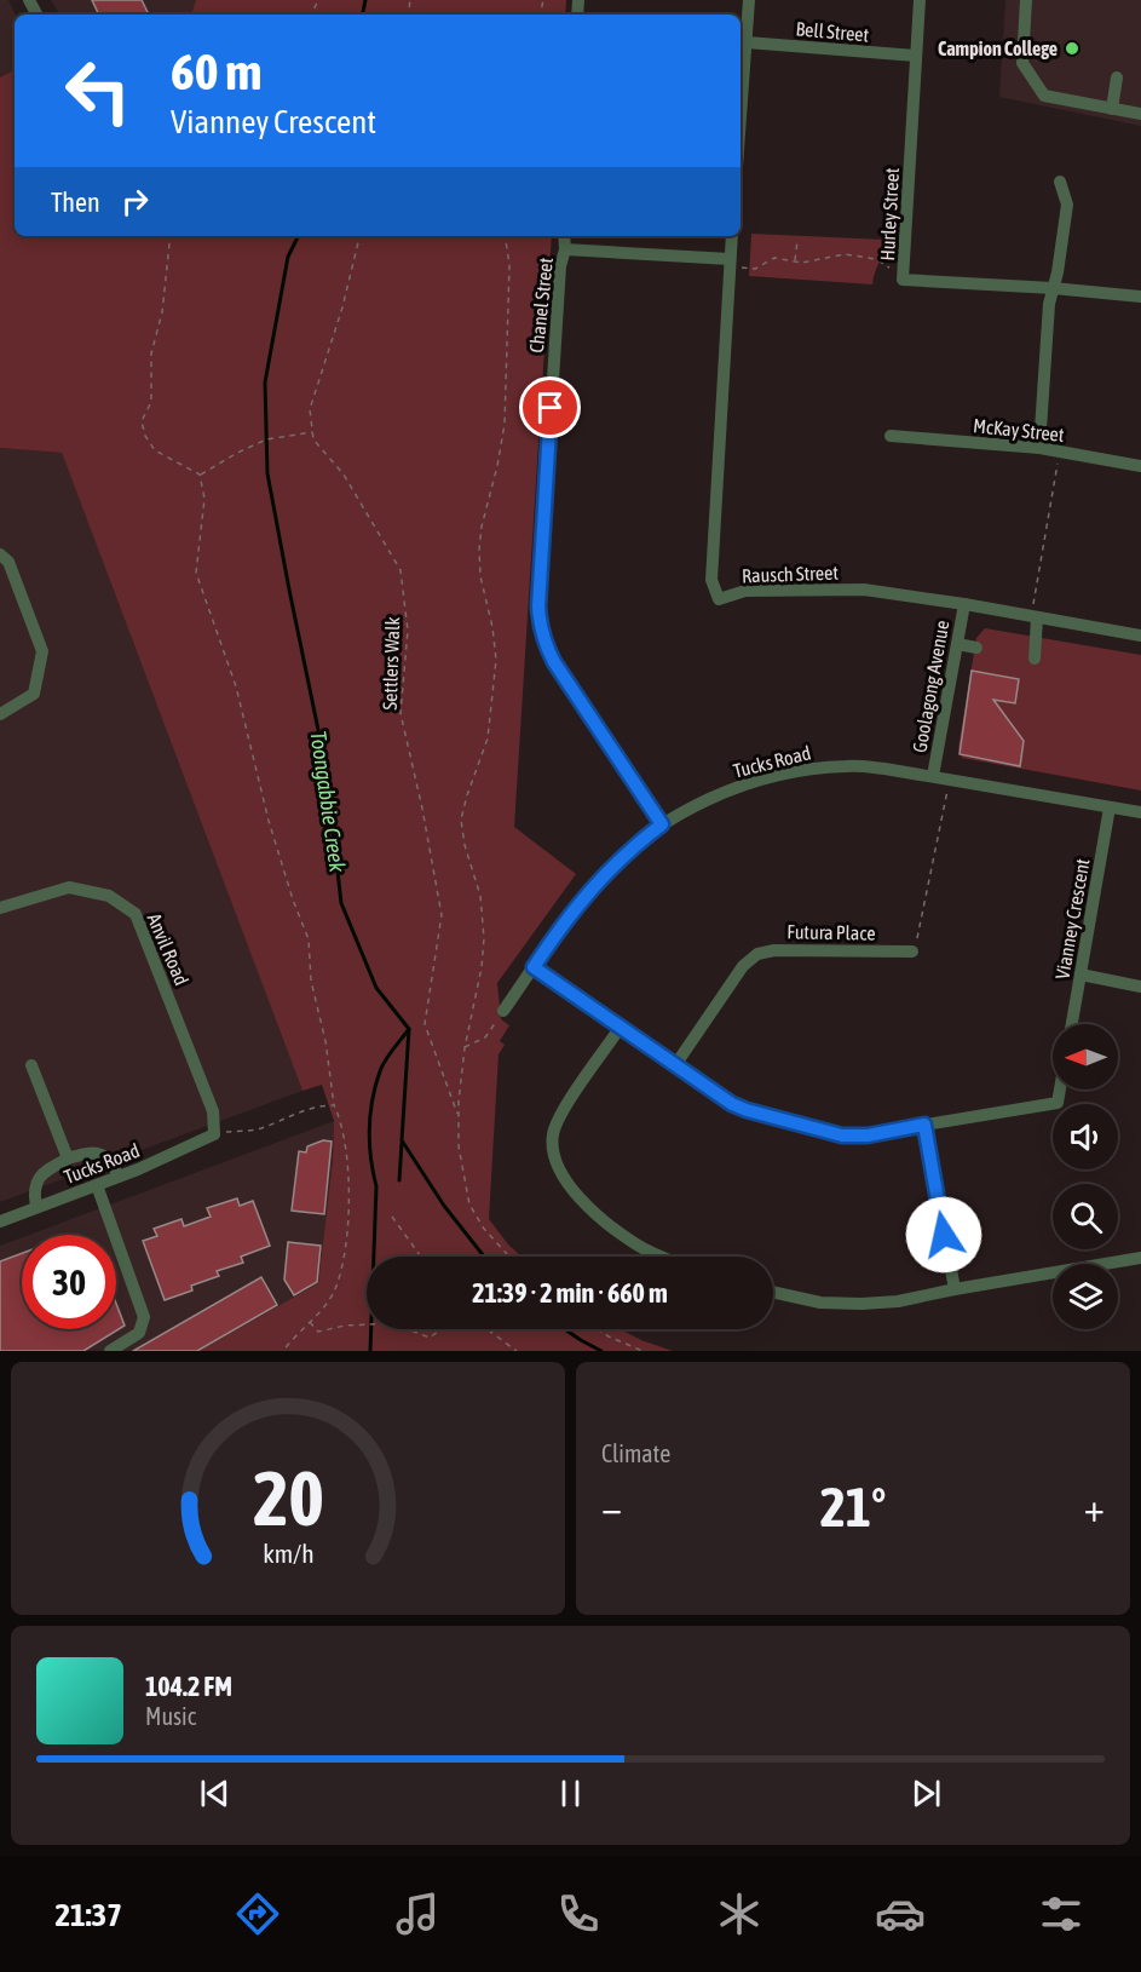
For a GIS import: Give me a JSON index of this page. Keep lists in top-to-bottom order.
{
  "streets": {
    "street": [
      "Bell Street",
      "Hurley Street",
      "Chanel Street",
      "McKay Street",
      "Rausch Street",
      "Goolagong Avenue",
      "Tucks Road",
      "Vianney Crescent",
      "Futura Place",
      "Anvil Road"
    ],
    "path": ["Settlers Walk"]
  },
  "crossings": [
    ["Bell Street", "Hurley Street"],
    ["Chanel Street", "Tucks Road"],
    ["Rausch Street", "Goolagong Avenue"],
    ["Goolagong Avenue", "Tucks Road"],
    ["Tucks Road", "Vianney Crescent"],
    ["Tucks Road", "Anvil Road"]
  ],
  "water": ["Toongabbie Creek"],
  "places": ["Campion College"],
  "north": "left",
  "page": {
    "turn": ["60 m", "Vianney Crescent"],
    "then": "Then",
    "limit": "30",
    "trip": "21:39 · 2 min · 660 m",
    "tile": "Climate",
    "heat": ["−", "21°", "+"],
    "song": ["104.2 FM", "Music"],
    "tabs": "21:37",
    "gauge": ["20", "km/h"]
  }
}
